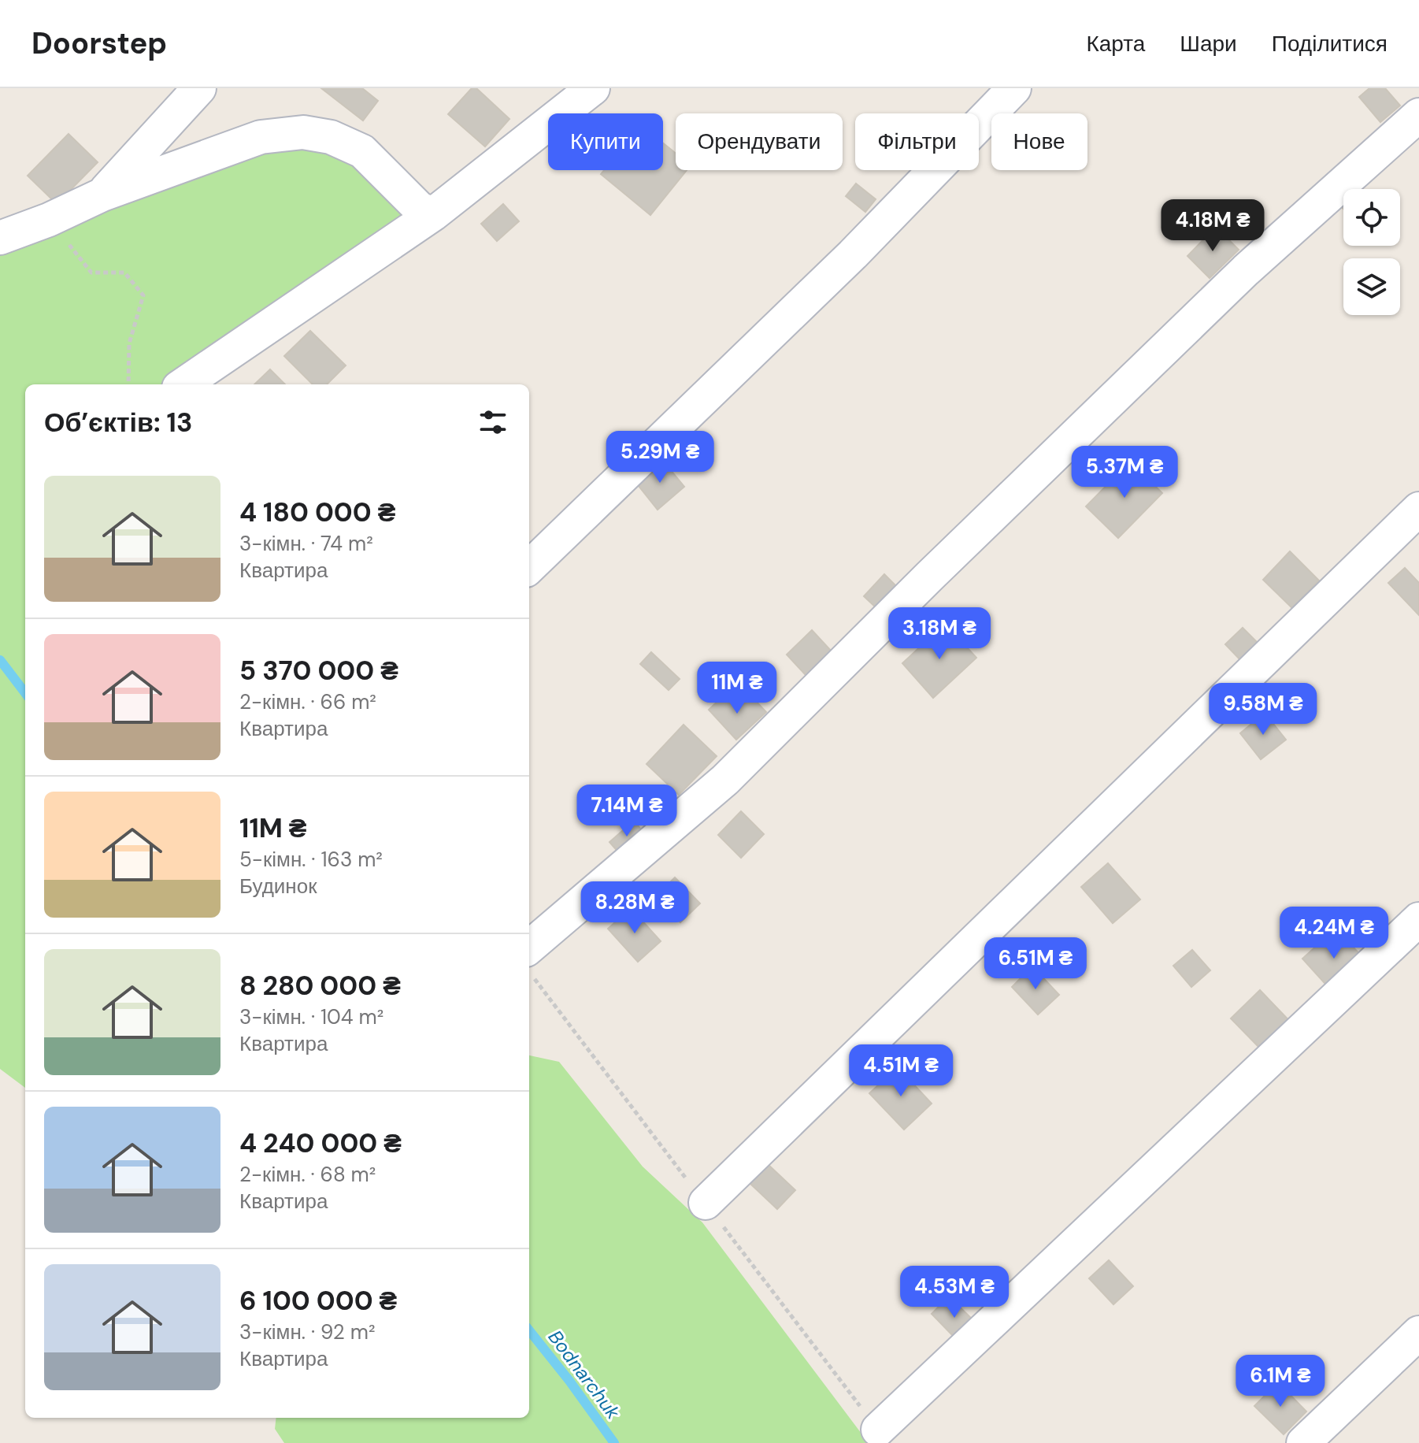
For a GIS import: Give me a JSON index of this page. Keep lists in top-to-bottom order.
{
  "water": ["Bodnarchuk"],
  "page": {
    "header": "Doorstep",
    "nav": ["Карта", "Шари", "Поділитися"],
    "chip": [
      "Купити",
      "Орендувати",
      "Фільтри",
      "Нове"
    ],
    "price": [
      "4.18M ₴",
      "5.29M ₴",
      "5.37M ₴",
      "3.18M ₴",
      "11M ₴",
      "9.58M ₴",
      "7.14M ₴",
      "8.28M ₴",
      "4.24M ₴",
      "6.51M ₴",
      "4.51M ₴",
      "4.53M ₴",
      "6.1M ₴"
    ],
    "heading": "Об’єктів: 13",
    "list": [
      {
        "name": "4 180 000 ₴",
        "note": "3-кімн. · 74 m² · Квартира"
      },
      {
        "name": "5 370 000 ₴",
        "note": "2-кімн. · 66 m² · Квартира"
      },
      {
        "name": "11M ₴",
        "note": "5-кімн. · 163 m² · Будинок"
      },
      {
        "name": "8 280 000 ₴",
        "note": "3-кімн. · 104 m² · Квартира"
      },
      {
        "name": "4 240 000 ₴",
        "note": "2-кімн. · 68 m² · Квартира"
      },
      {
        "name": "6 100 000 ₴",
        "note": "3-кімн. · 92 m² · Квартира"
      }
    ]
  }
}
